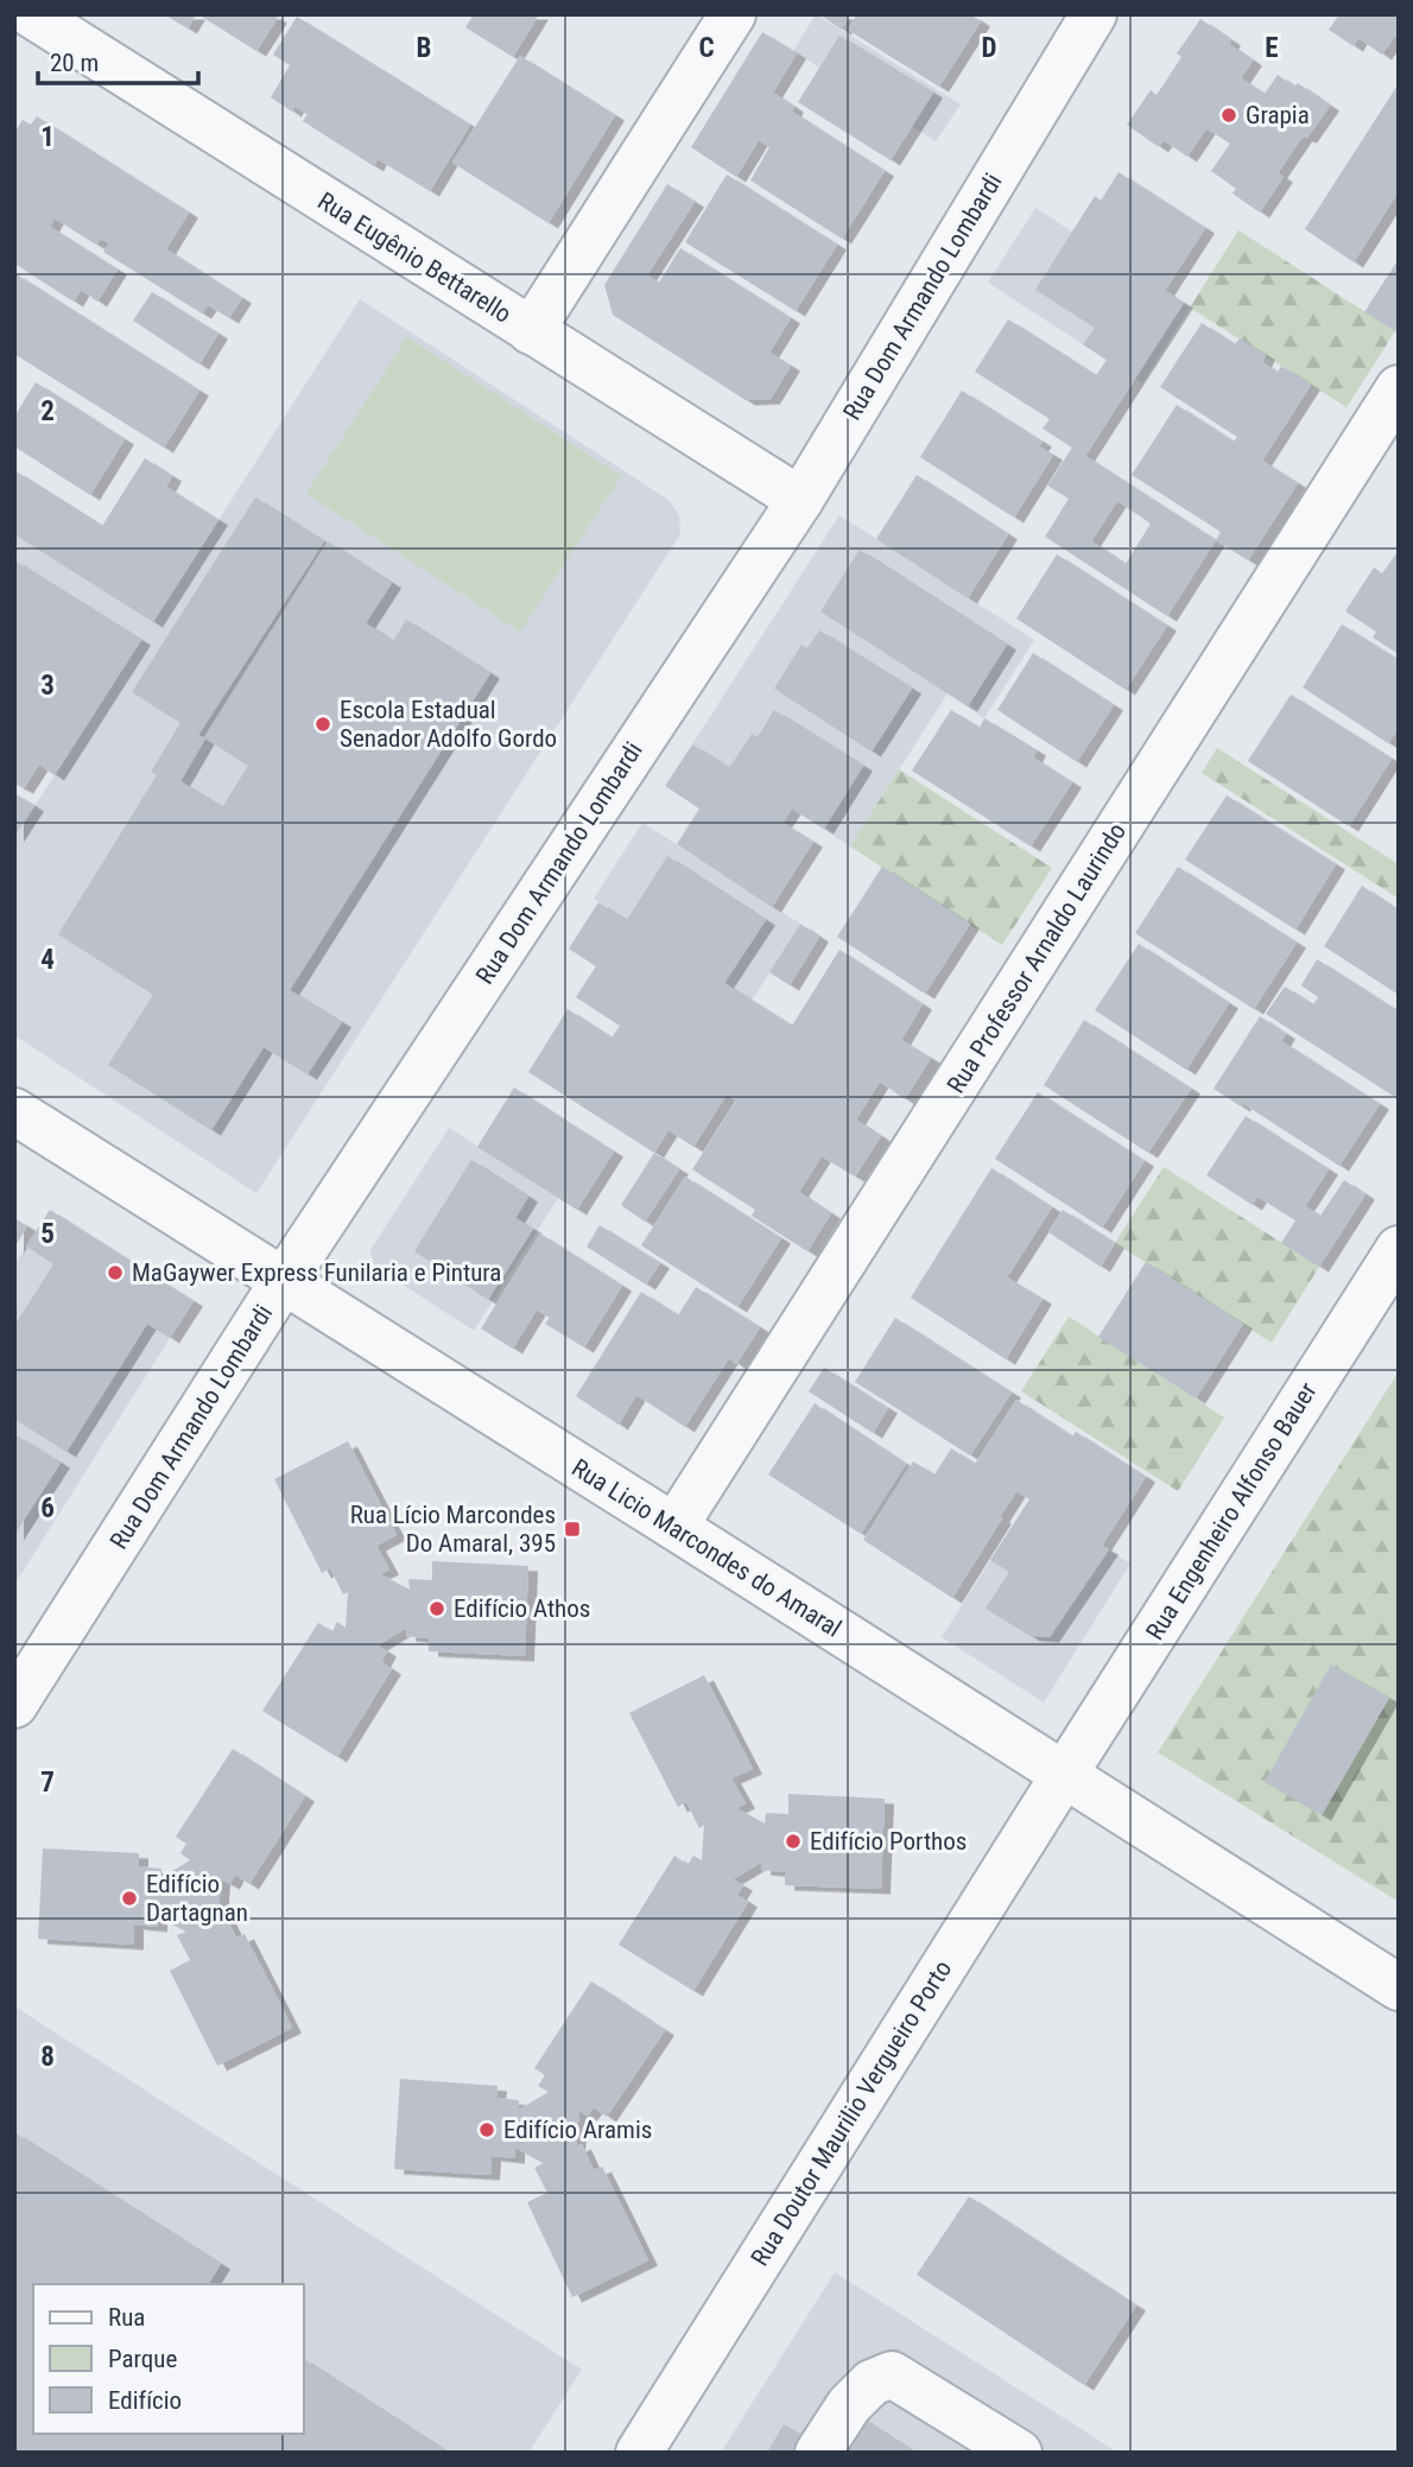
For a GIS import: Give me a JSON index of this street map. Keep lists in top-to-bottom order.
{
  "streets": {
    "street": [
      "Rua Eugênio Bettarello",
      "Rua Dom Armando Lombardi",
      "Rua Professor Arnaldo Laurindo",
      "Rua Engenheiro Alfonso Bauer",
      "Rua Licio Marcondes do Amaral",
      "Rua Doutor Maurilio Vergueiro Porto"
    ]
  },
  "crossings": [
    ["Rua Eugênio Bettarello", "Rua Dom Armando Lombardi"],
    ["Rua Dom Armando Lombardi", "Rua Licio Marcondes do Amaral"],
    ["Rua Professor Arnaldo Laurindo", "Rua Licio Marcondes do Amaral"],
    ["Rua Engenheiro Alfonso Bauer", "Rua Licio Marcondes do Amaral"],
    ["Rua Engenheiro Alfonso Bauer", "Rua Doutor Maurilio Vergueiro Porto"],
    ["Rua Licio Marcondes do Amaral", "Rua Doutor Maurilio Vergueiro Porto"]
  ],
  "places": {
    "other": [
      "Grapia",
      "Escola Estadual Senador Adolfo Gordo",
      "MaGaywer Express Funilaria e Pintura",
      "Edifício Athos",
      "Edifício Porthos",
      "Edifício Dartagnan",
      "Edifício Aramis"
    ],
    "transit": ["Rua Lício Marcondes Do Amaral, 395"]
  },
  "legend": ["Rua", "Parque", "Edifício"],
  "scale_bar": "20 m",
  "grid": {
    "columns": [
      "B",
      "C",
      "D",
      "E"
    ],
    "rows": [
      "1",
      "2",
      "3",
      "4",
      "5",
      "6",
      "7",
      "8"
    ]
  }
}
